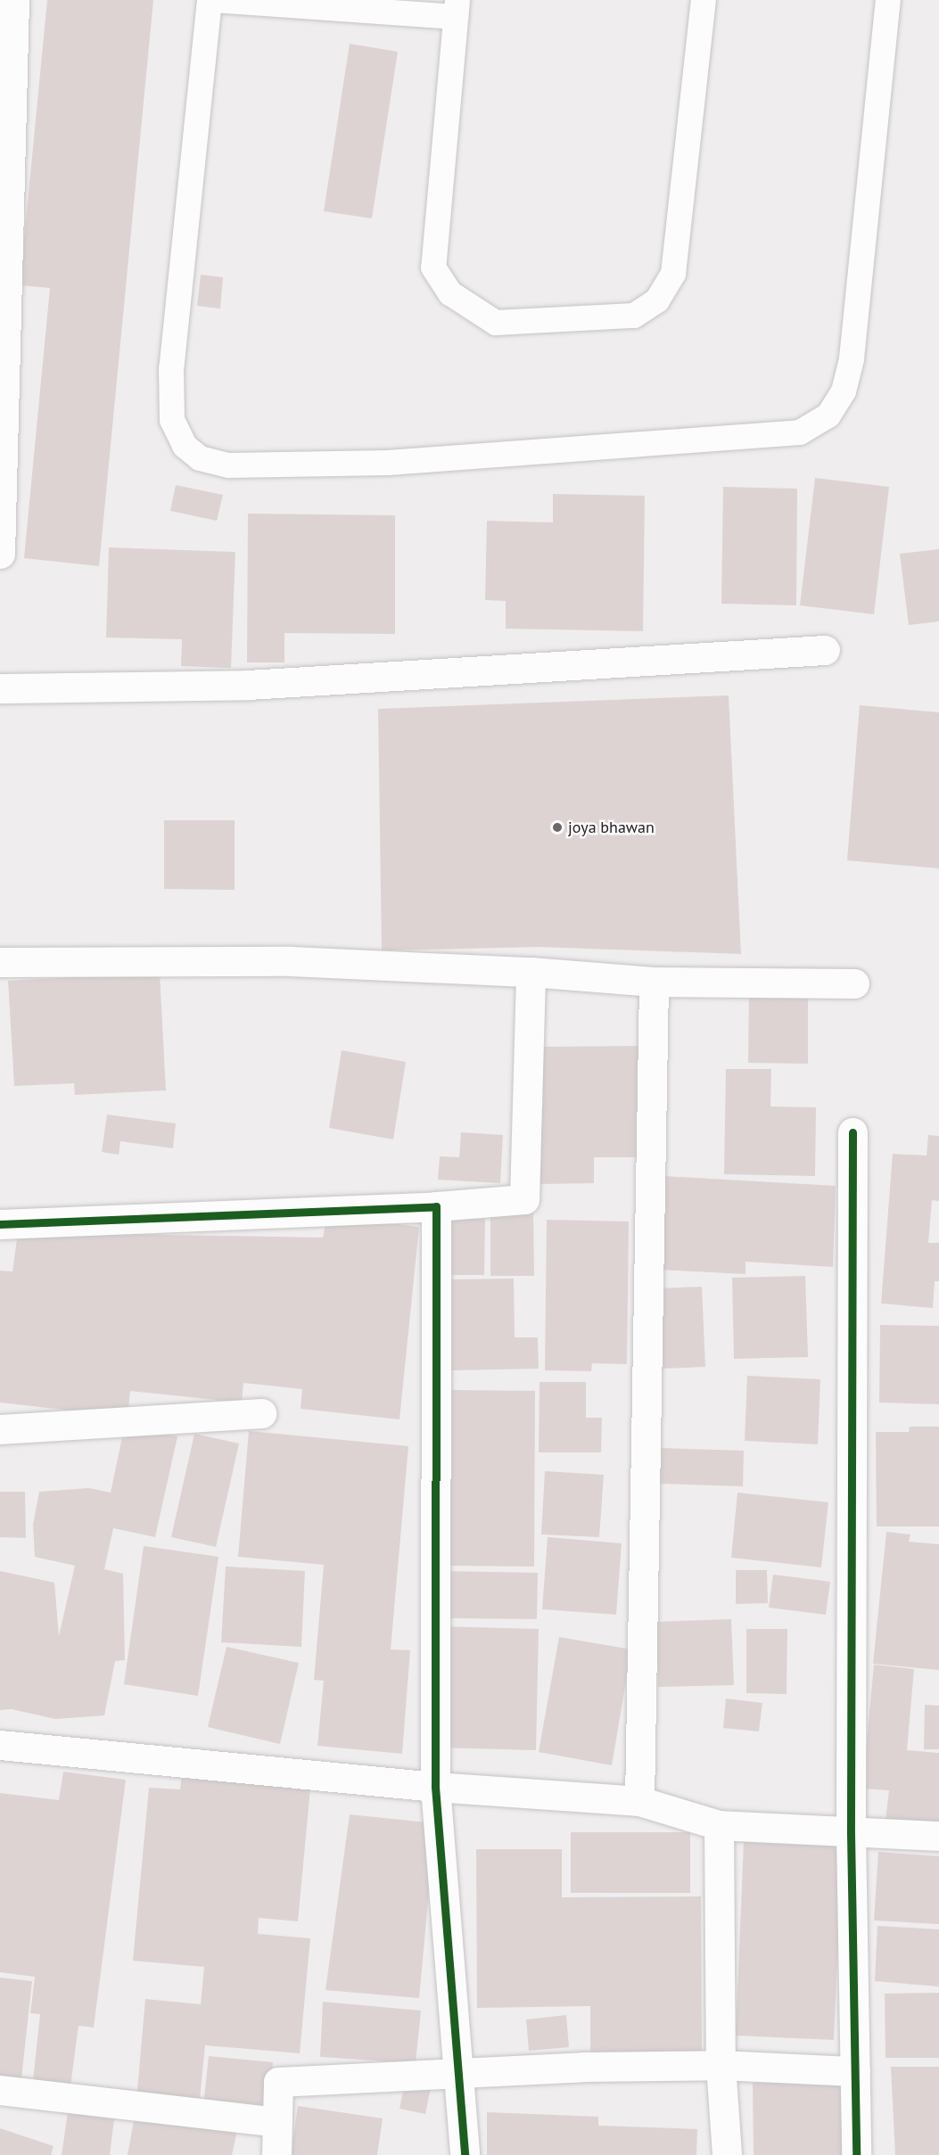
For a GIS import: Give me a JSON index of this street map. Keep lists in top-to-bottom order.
{
  "places": ["joya bhawan"]
}
